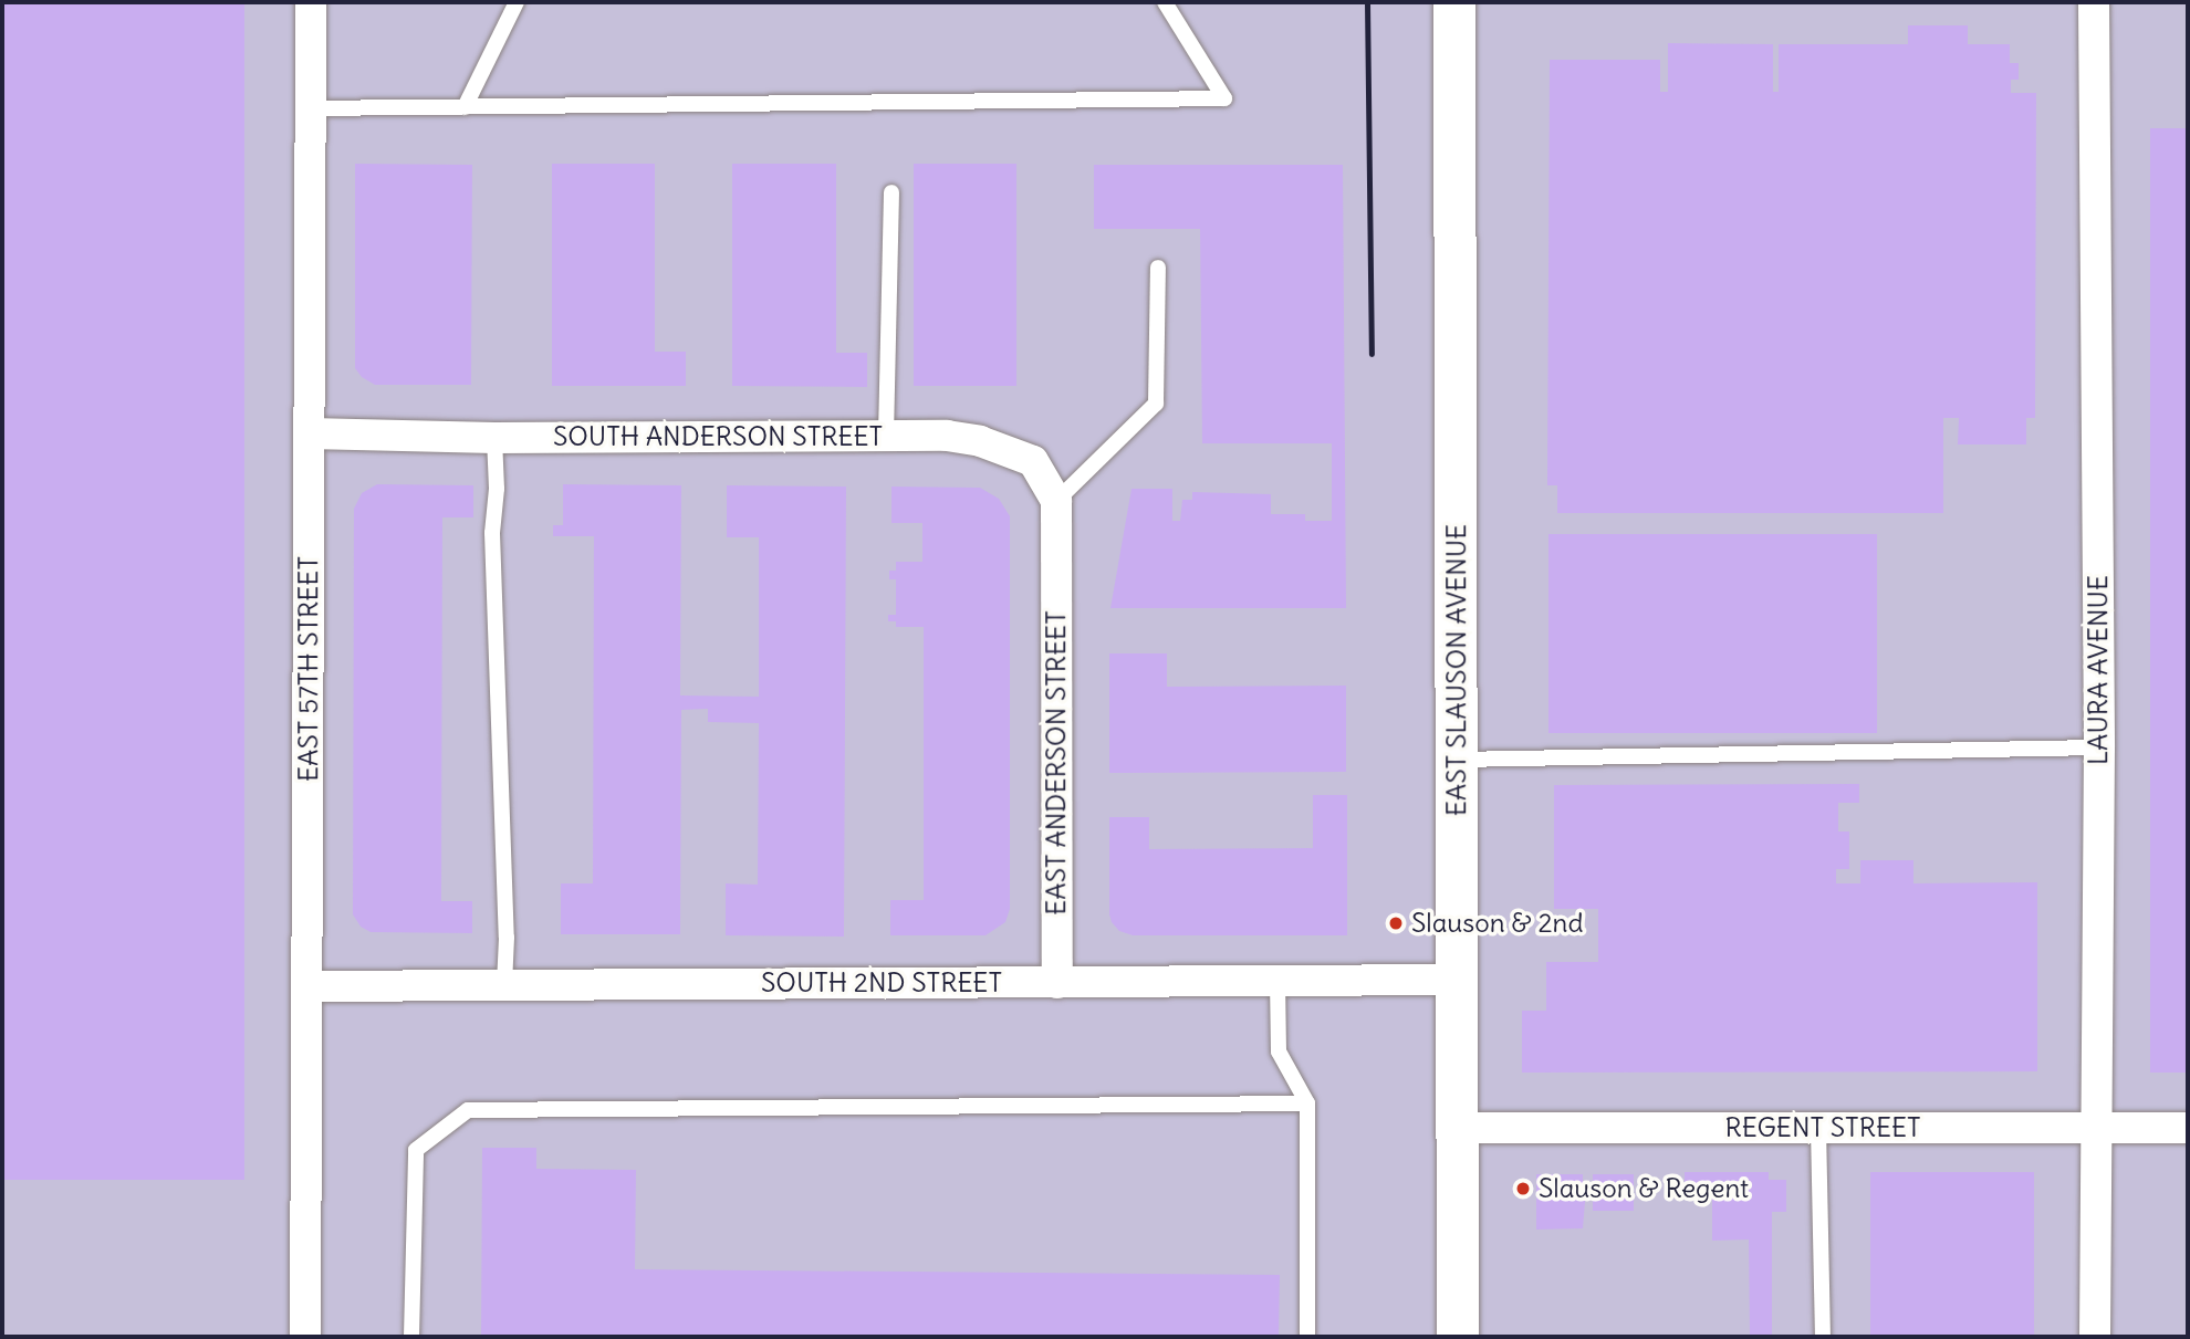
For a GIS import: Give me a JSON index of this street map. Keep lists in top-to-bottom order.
{
  "streets": {
    "main road": ["EAST SLAUSON AVENUE"],
    "street": [
      "SOUTH ANDERSON STREET",
      "EAST 57TH STREET",
      "LAURA AVENUE",
      "EAST ANDERSON STREET",
      "SOUTH 2ND STREET",
      "REGENT STREET"
    ]
  },
  "crossings": [
    ["SOUTH ANDERSON STREET", "EAST 57TH STREET"],
    ["SOUTH ANDERSON STREET", "EAST ANDERSON STREET"],
    ["EAST 57TH STREET", "SOUTH 2ND STREET"],
    ["EAST SLAUSON AVENUE", "SOUTH 2ND STREET"],
    ["EAST SLAUSON AVENUE", "REGENT STREET"],
    ["LAURA AVENUE", "REGENT STREET"],
    ["EAST ANDERSON STREET", "SOUTH 2ND STREET"]
  ],
  "places": ["Slauson & 2nd", "Slauson & Regent"]
}
